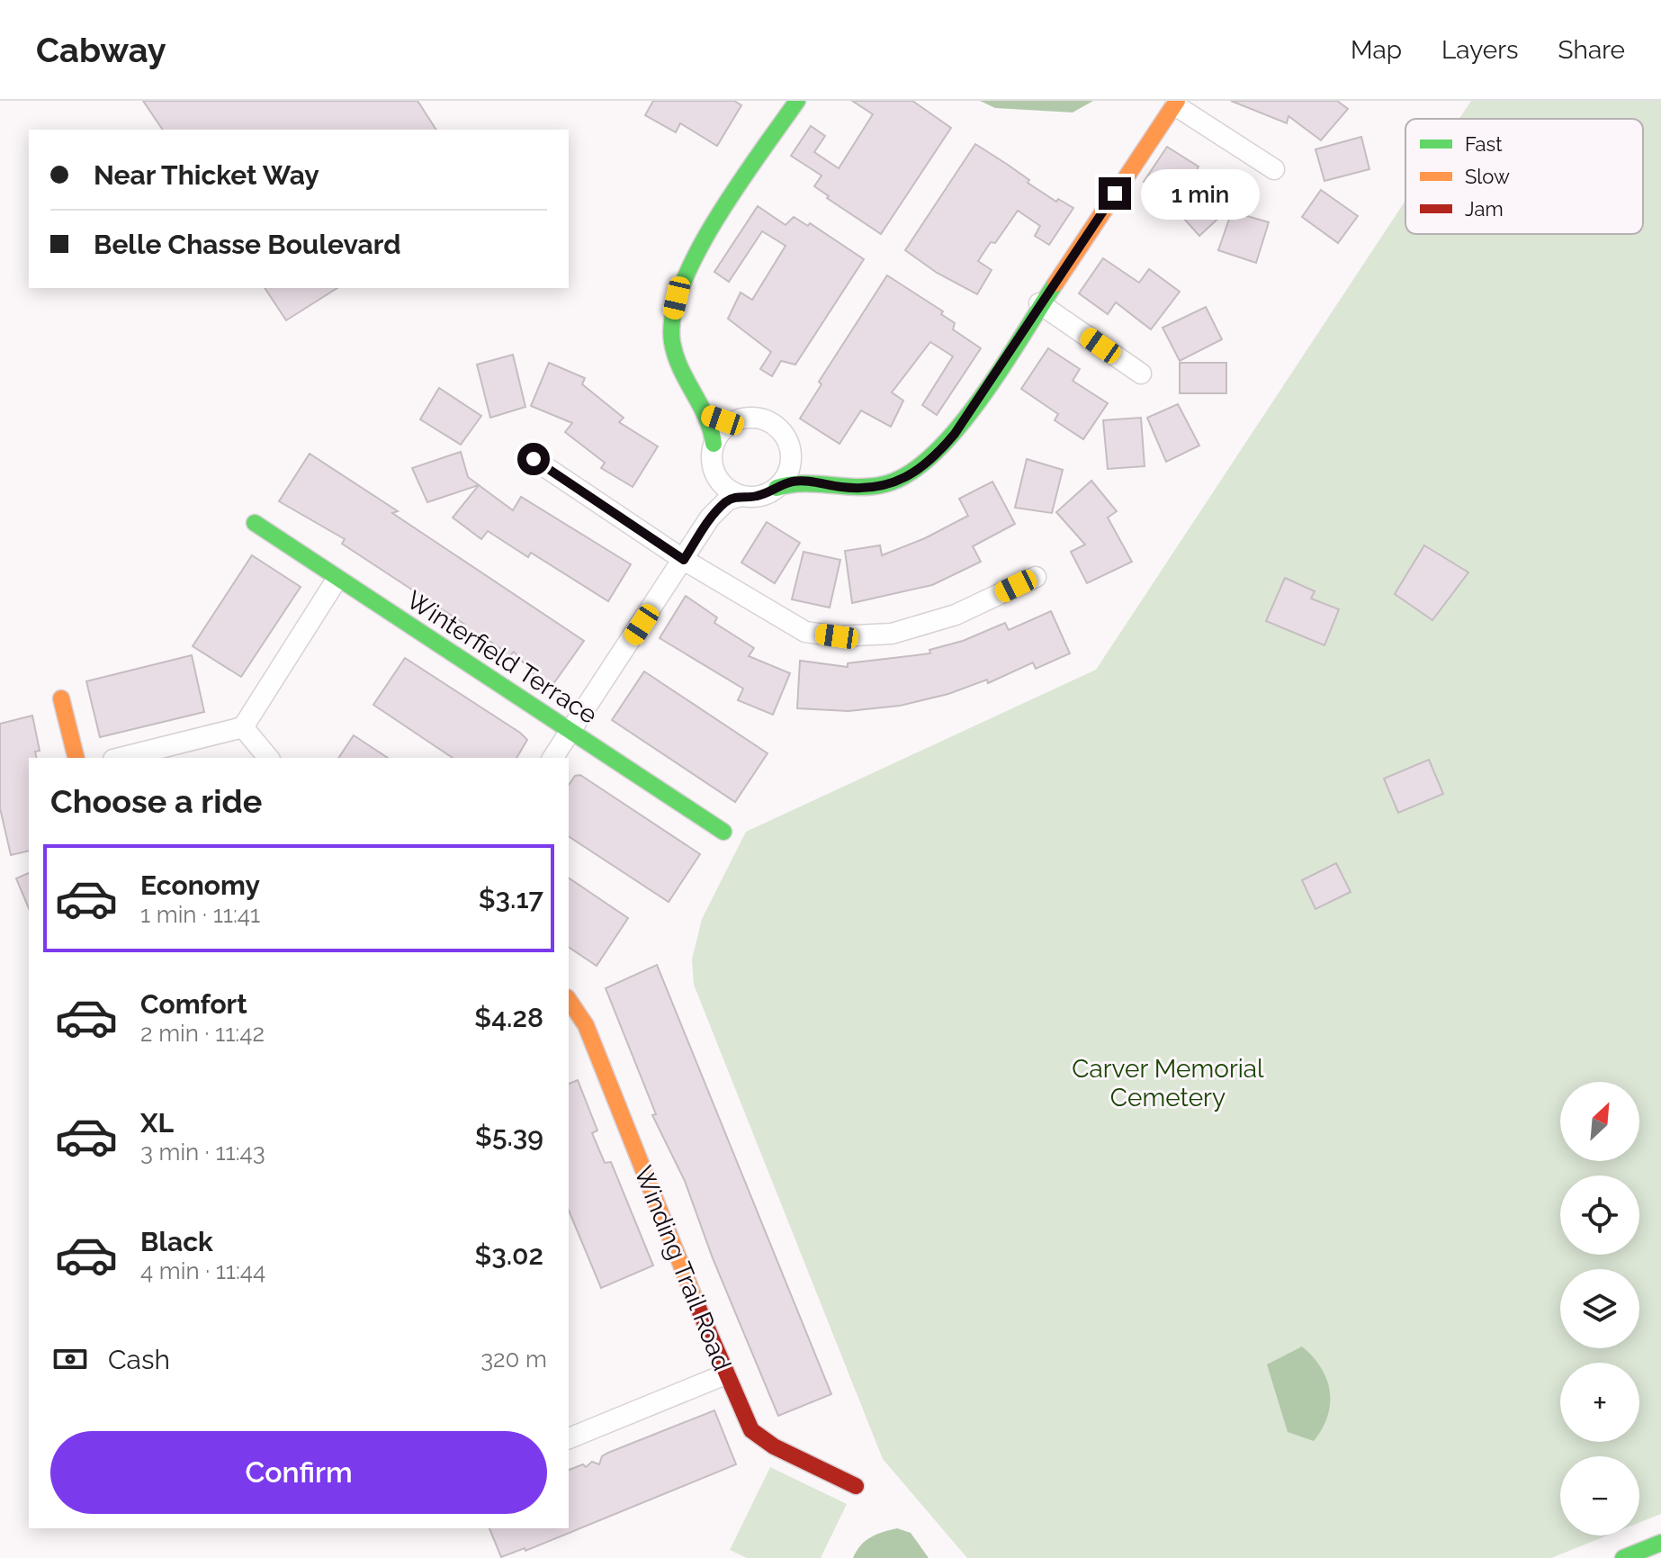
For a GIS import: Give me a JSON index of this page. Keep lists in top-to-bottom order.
{
  "streets": {
    "street": ["Winterfield Terrace", "Winding Trail Road"]
  },
  "parks": ["Carver Memorial Cemetery"],
  "legend": ["Fast", "Slow", "Jam"],
  "north": "top right",
  "page": {
    "header": "Cabway",
    "nav": ["Map", "Layers", "Share"],
    "banner": ["Near Thicket Way", "Belle Chasse Boulevard"],
    "bubble": "1 min",
    "heading": "Choose a ride",
    "list": [
      {
        "name": "Economy",
        "note": "1 min · 11:41",
        "value": "$3.17"
      },
      {
        "name": "Comfort",
        "note": "2 min · 11:42",
        "value": "$4.28"
      },
      {
        "name": "XL",
        "note": "3 min · 11:43",
        "value": "$5.39"
      },
      {
        "name": "Black",
        "note": "4 min · 11:44",
        "value": "$3.02"
      }
    ],
    "map_buttons": ["+", "−"],
    "pay": ["Cash", "320 m"],
    "buttons": "Confirm"
  }
}
